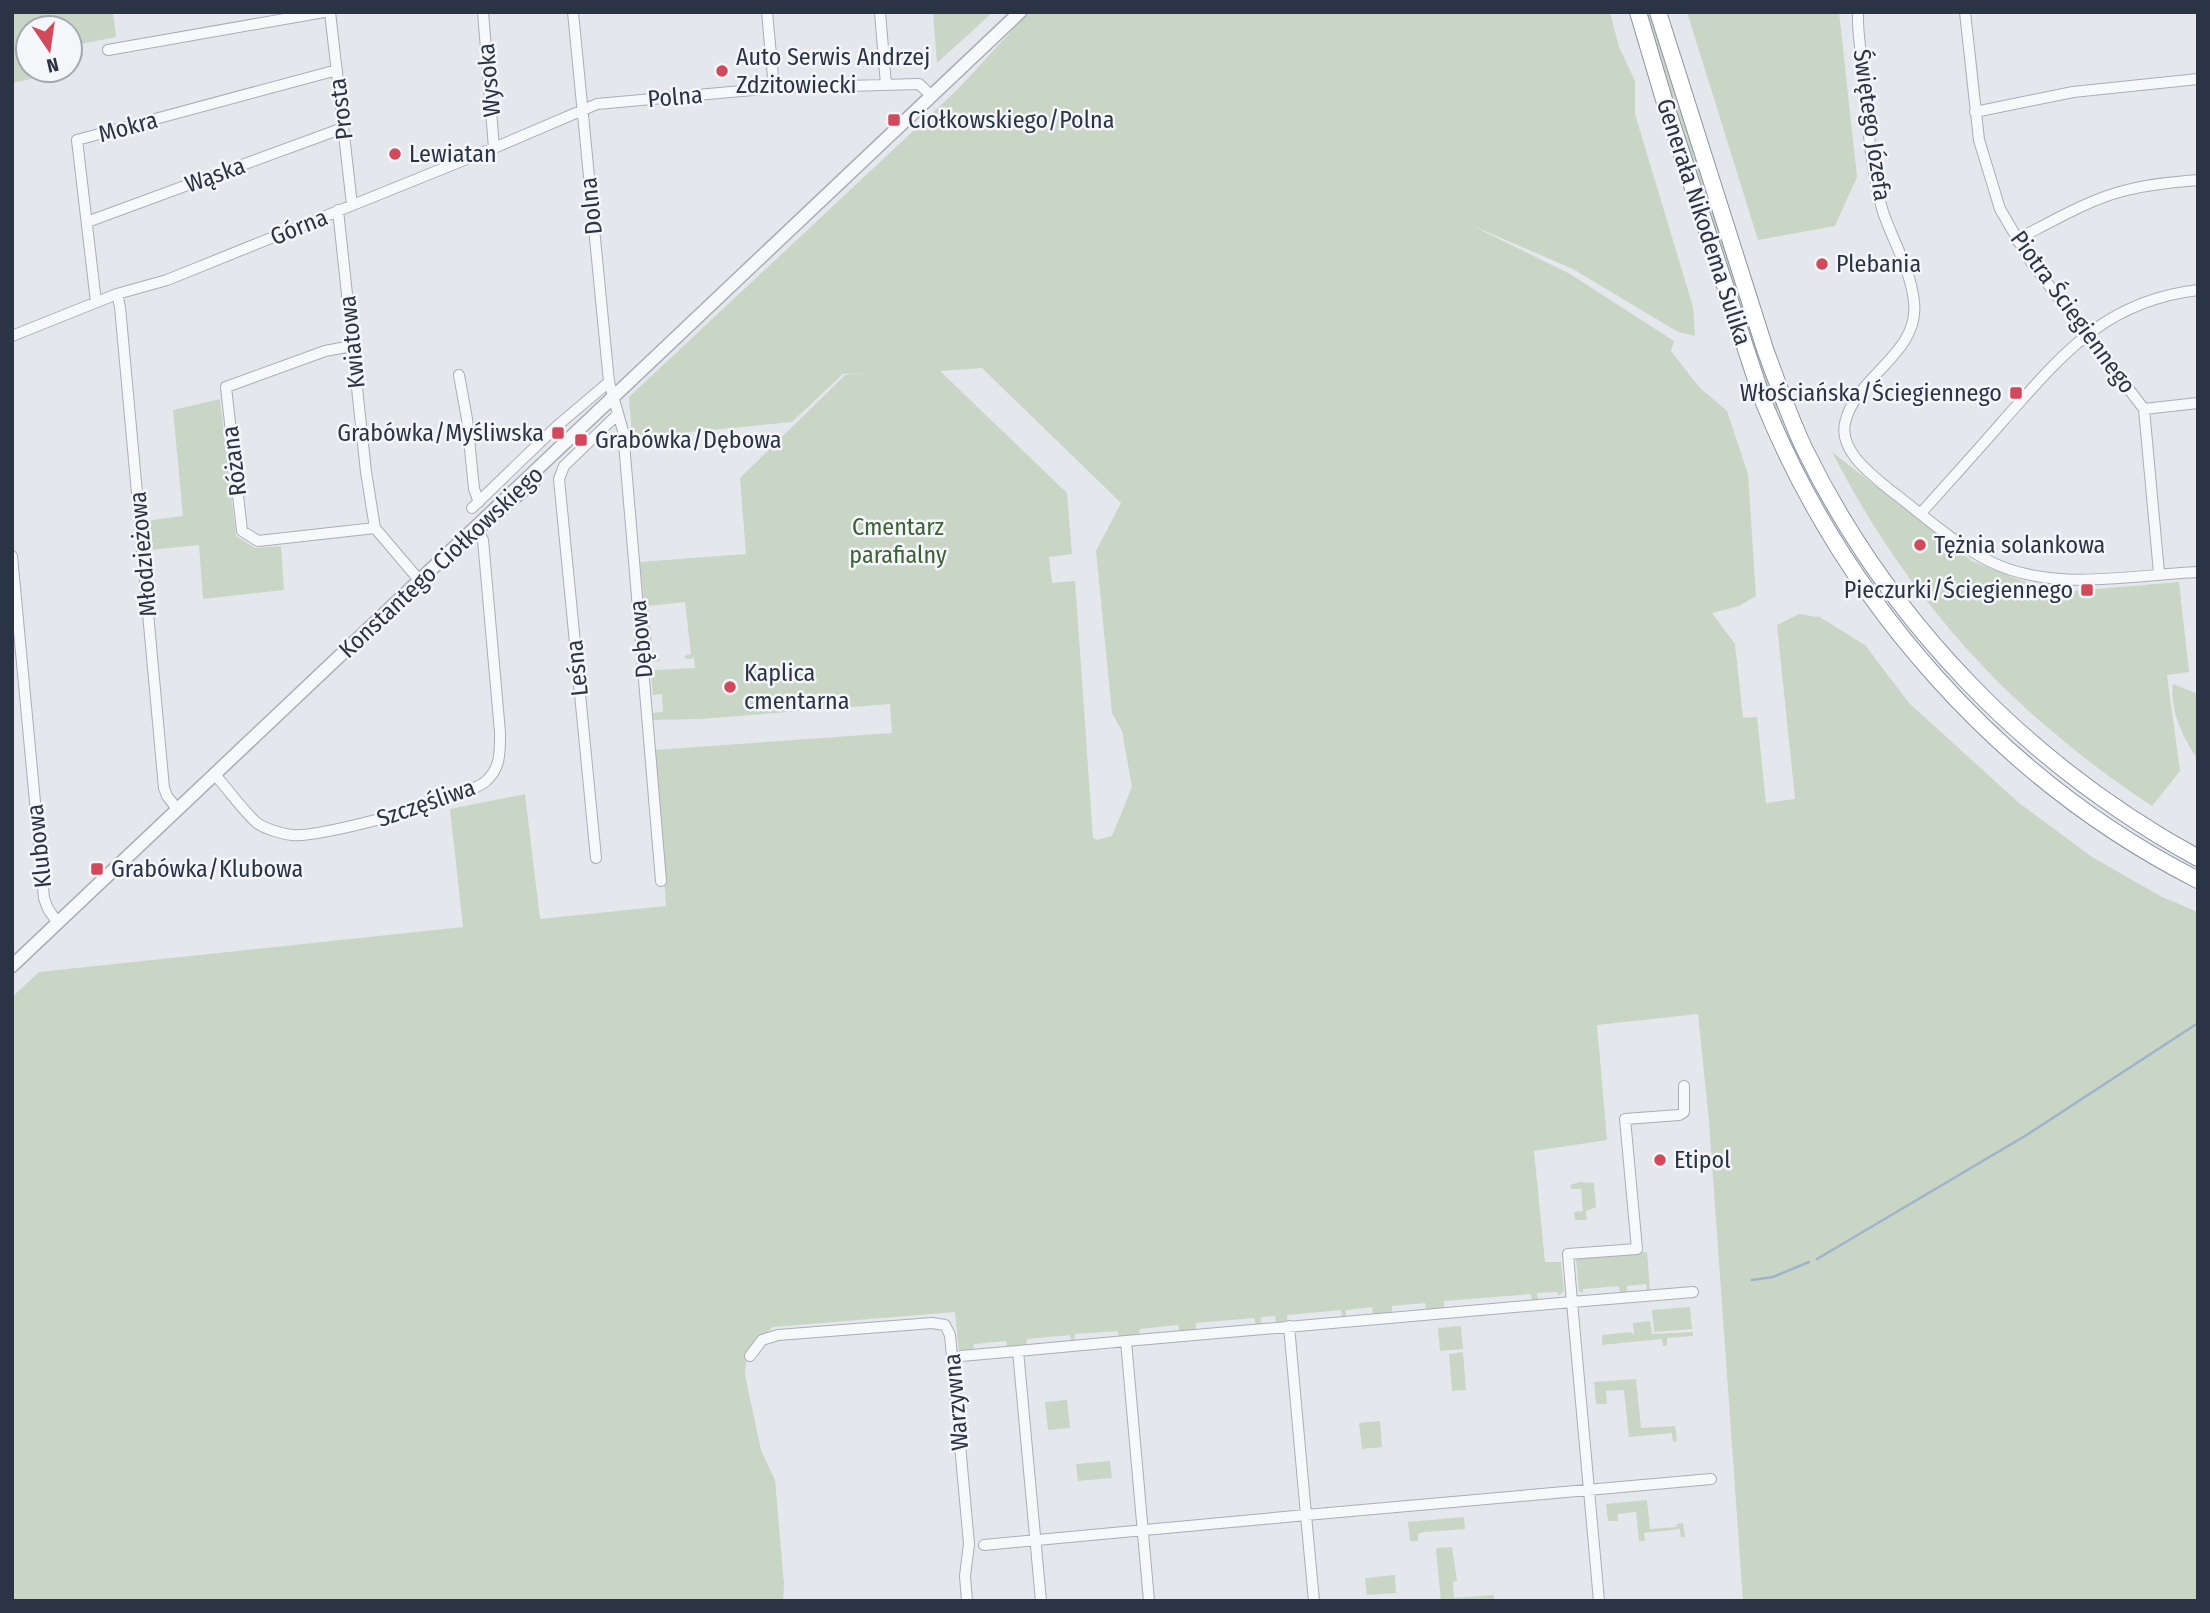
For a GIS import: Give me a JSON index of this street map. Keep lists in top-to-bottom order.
{
  "streets": {
    "highway": ["Generała Nikodema Sulika"],
    "street": [
      "Wysoka",
      "Polna",
      "Prosta",
      "Świętego Józefa",
      "Mokra",
      "Wąska",
      "Dolna",
      "Górna",
      "Piotra Ściegiennego",
      "Kwiatowa",
      "Różana",
      "Młodzieżowa",
      "Konstantego Ciołkowskiego",
      "Dębowa",
      "Leśna",
      "Szczęśliwa",
      "Klubowa",
      "Warzywna"
    ]
  },
  "crossings": [
    ["Wysoka", "Górna"],
    ["Polna", "Dolna"],
    ["Polna", "Górna"],
    ["Polna", "Konstantego Ciołkowskiego"],
    ["Prosta", "Mokra"],
    ["Prosta", "Wąska"],
    ["Prosta", "Górna"],
    ["Świętego Józefa", "Piotra Ściegiennego"],
    ["Mokra", "Wąska"],
    ["Mokra", "Górna"],
    ["Dolna", "Górna"],
    ["Dolna", "Konstantego Ciołkowskiego"],
    ["Dolna", "Dębowa"],
    ["Górna", "Kwiatowa"],
    ["Górna", "Młodzieżowa"],
    ["Kwiatowa", "Różana"],
    ["Młodzieżowa", "Konstantego Ciołkowskiego"],
    ["Konstantego Ciołkowskiego", "Dębowa"],
    ["Konstantego Ciołkowskiego", "Szczęśliwa"],
    ["Konstantego Ciołkowskiego", "Klubowa"],
    ["Dębowa", "Leśna"]
  ],
  "parks": ["Cmentarz parafialny"],
  "places": {
    "other": [
      "Auto Serwis Andrzej Zdzitowiecki",
      "Lewiatan",
      "Plebania",
      "Tężnia solankowa",
      "Kaplica cmentarna",
      "Etipol"
    ],
    "transit": [
      "Ciołkowskiego/Polna",
      "Włościańska/Ściegiennego",
      "Grabówka/Myśliwska",
      "Grabówka/Dębowa",
      "Pieczurki/Ściegiennego",
      "Grabówka/Klubowa"
    ]
  },
  "north": "bottom"
}
